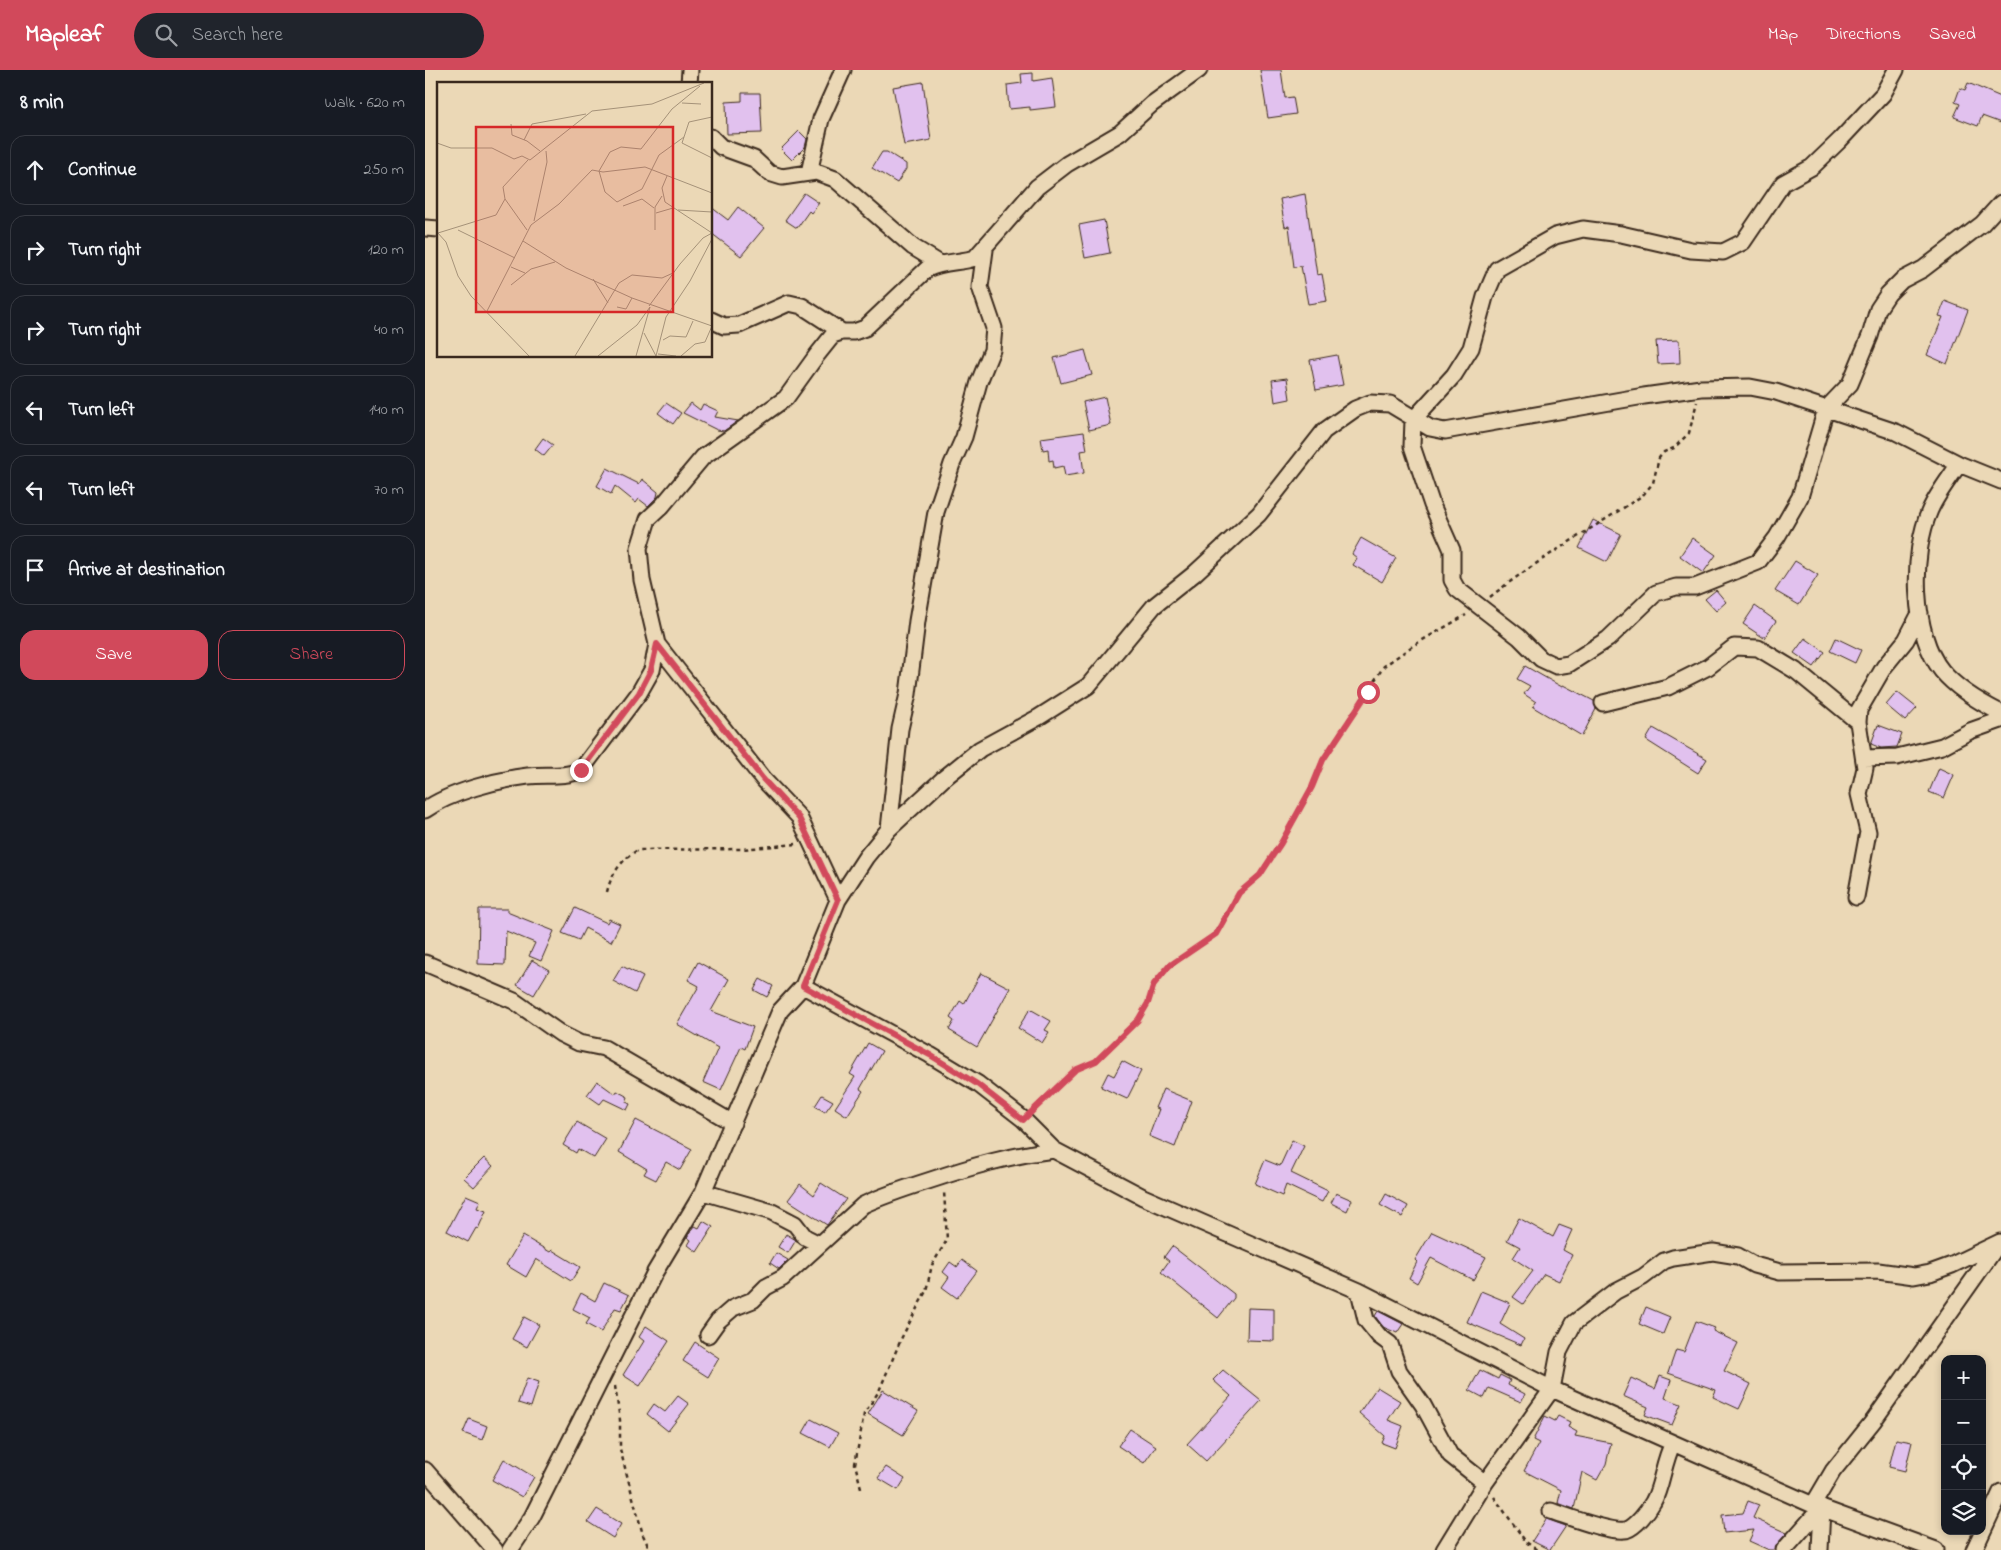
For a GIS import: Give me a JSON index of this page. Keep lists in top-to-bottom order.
{
  "page": {
    "header": "Mapleaf",
    "search": "Search here",
    "nav": ["Map", "Directions", "Saved"],
    "heading": ["8 min", "Walk · 620 m"],
    "list": [
      ["Continue", "250 m"],
      ["Turn right", "120 m"],
      ["Turn right", "40 m"],
      ["Turn left", "140 m"],
      ["Turn left", "70 m"],
      "Arrive at destination"
    ],
    "buttons": ["Save", "Share"],
    "map_buttons": ["+", "−"]
  }
}
